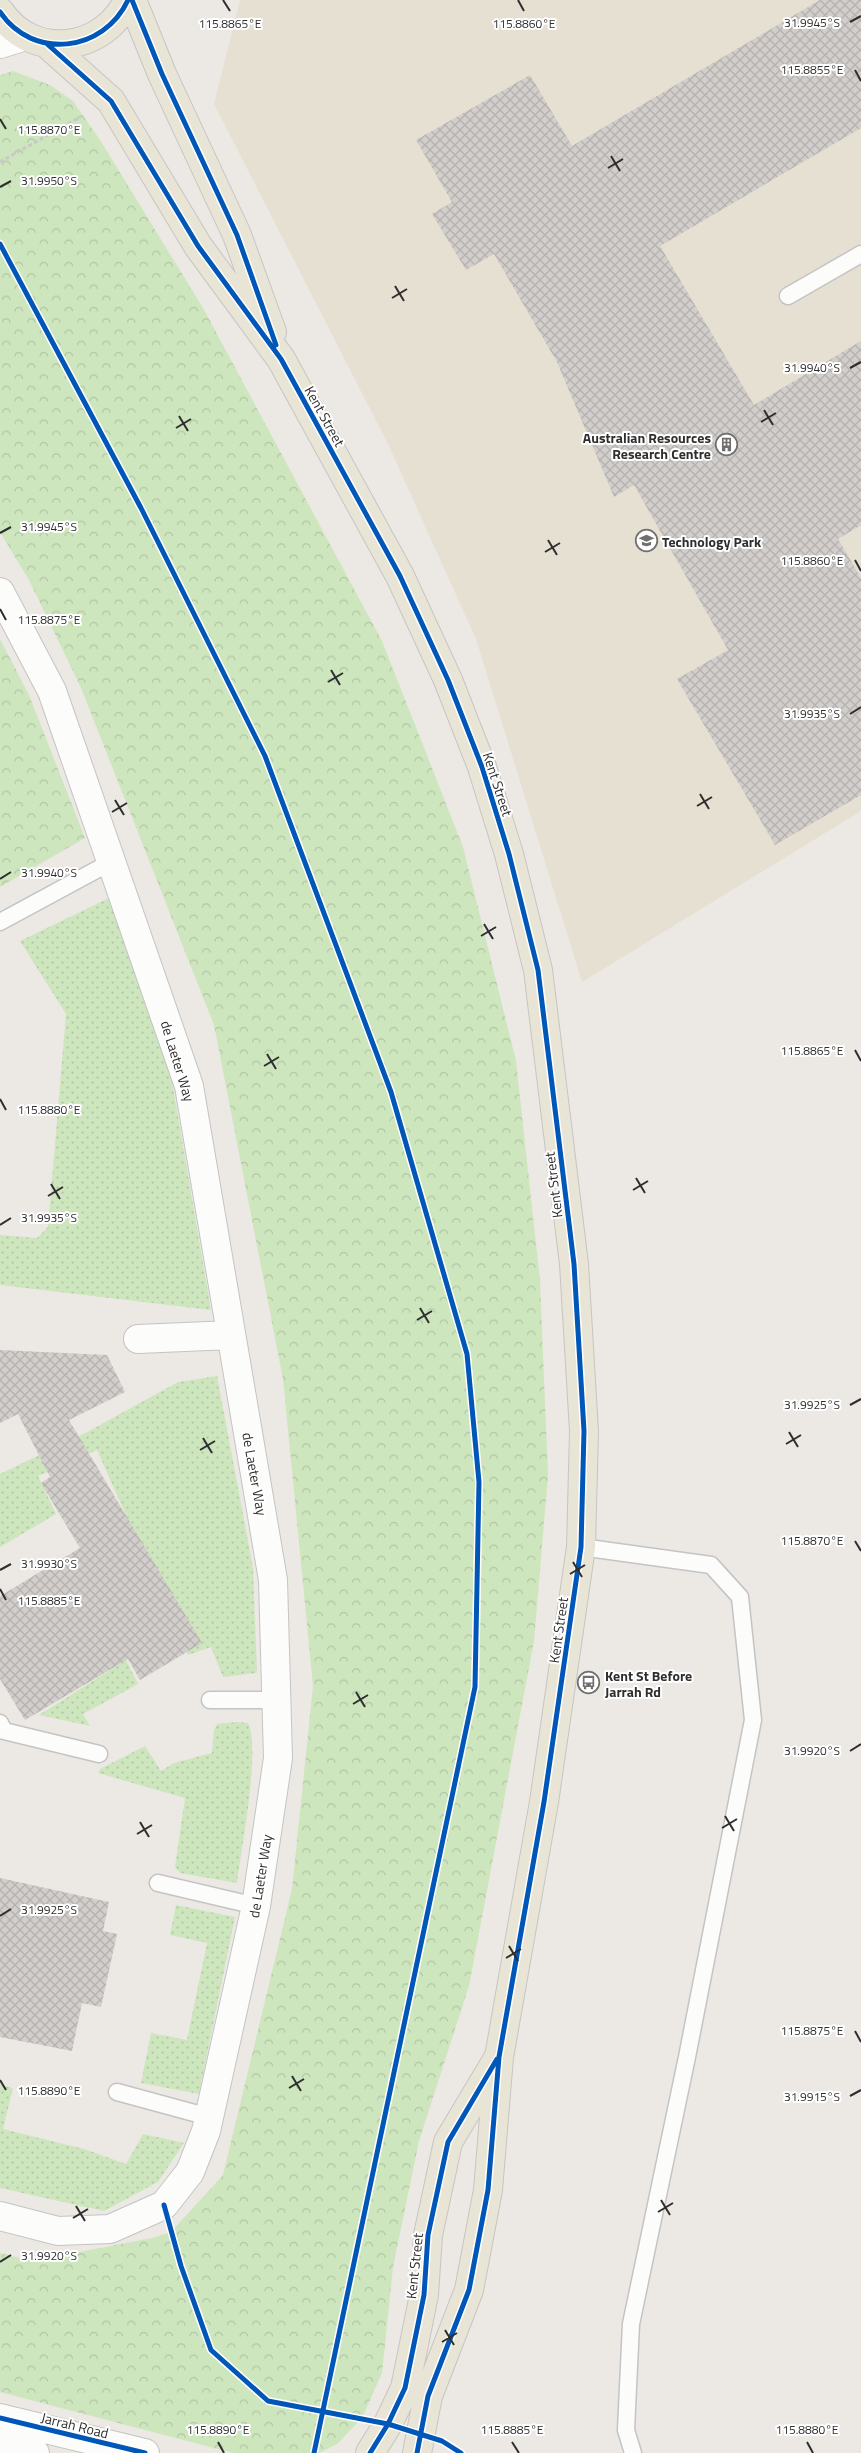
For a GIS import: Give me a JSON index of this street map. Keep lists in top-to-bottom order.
{
  "streets": {
    "main road": ["Kent Street"],
    "street": ["de Laeter Way", "Jarrah Road"]
  },
  "places": {
    "building": ["Australian Resources Research Centre"],
    "school or university": ["Technology Park"],
    "bus stop": ["Kent St Before Jarrah Rd"]
  },
  "coordinates": [
    "31.9945°S",
    "115.8865°E",
    "115.8860°E",
    "115.8855°E",
    "115.8870°E",
    "31.9950°S",
    "31.9940°S",
    "115.8875°E",
    "31.9935°S",
    "115.8880°E",
    "31.9925°S",
    "31.9930°S",
    "115.8885°E",
    "31.9920°S",
    "115.8890°E",
    "31.9915°S"
  ]
}
